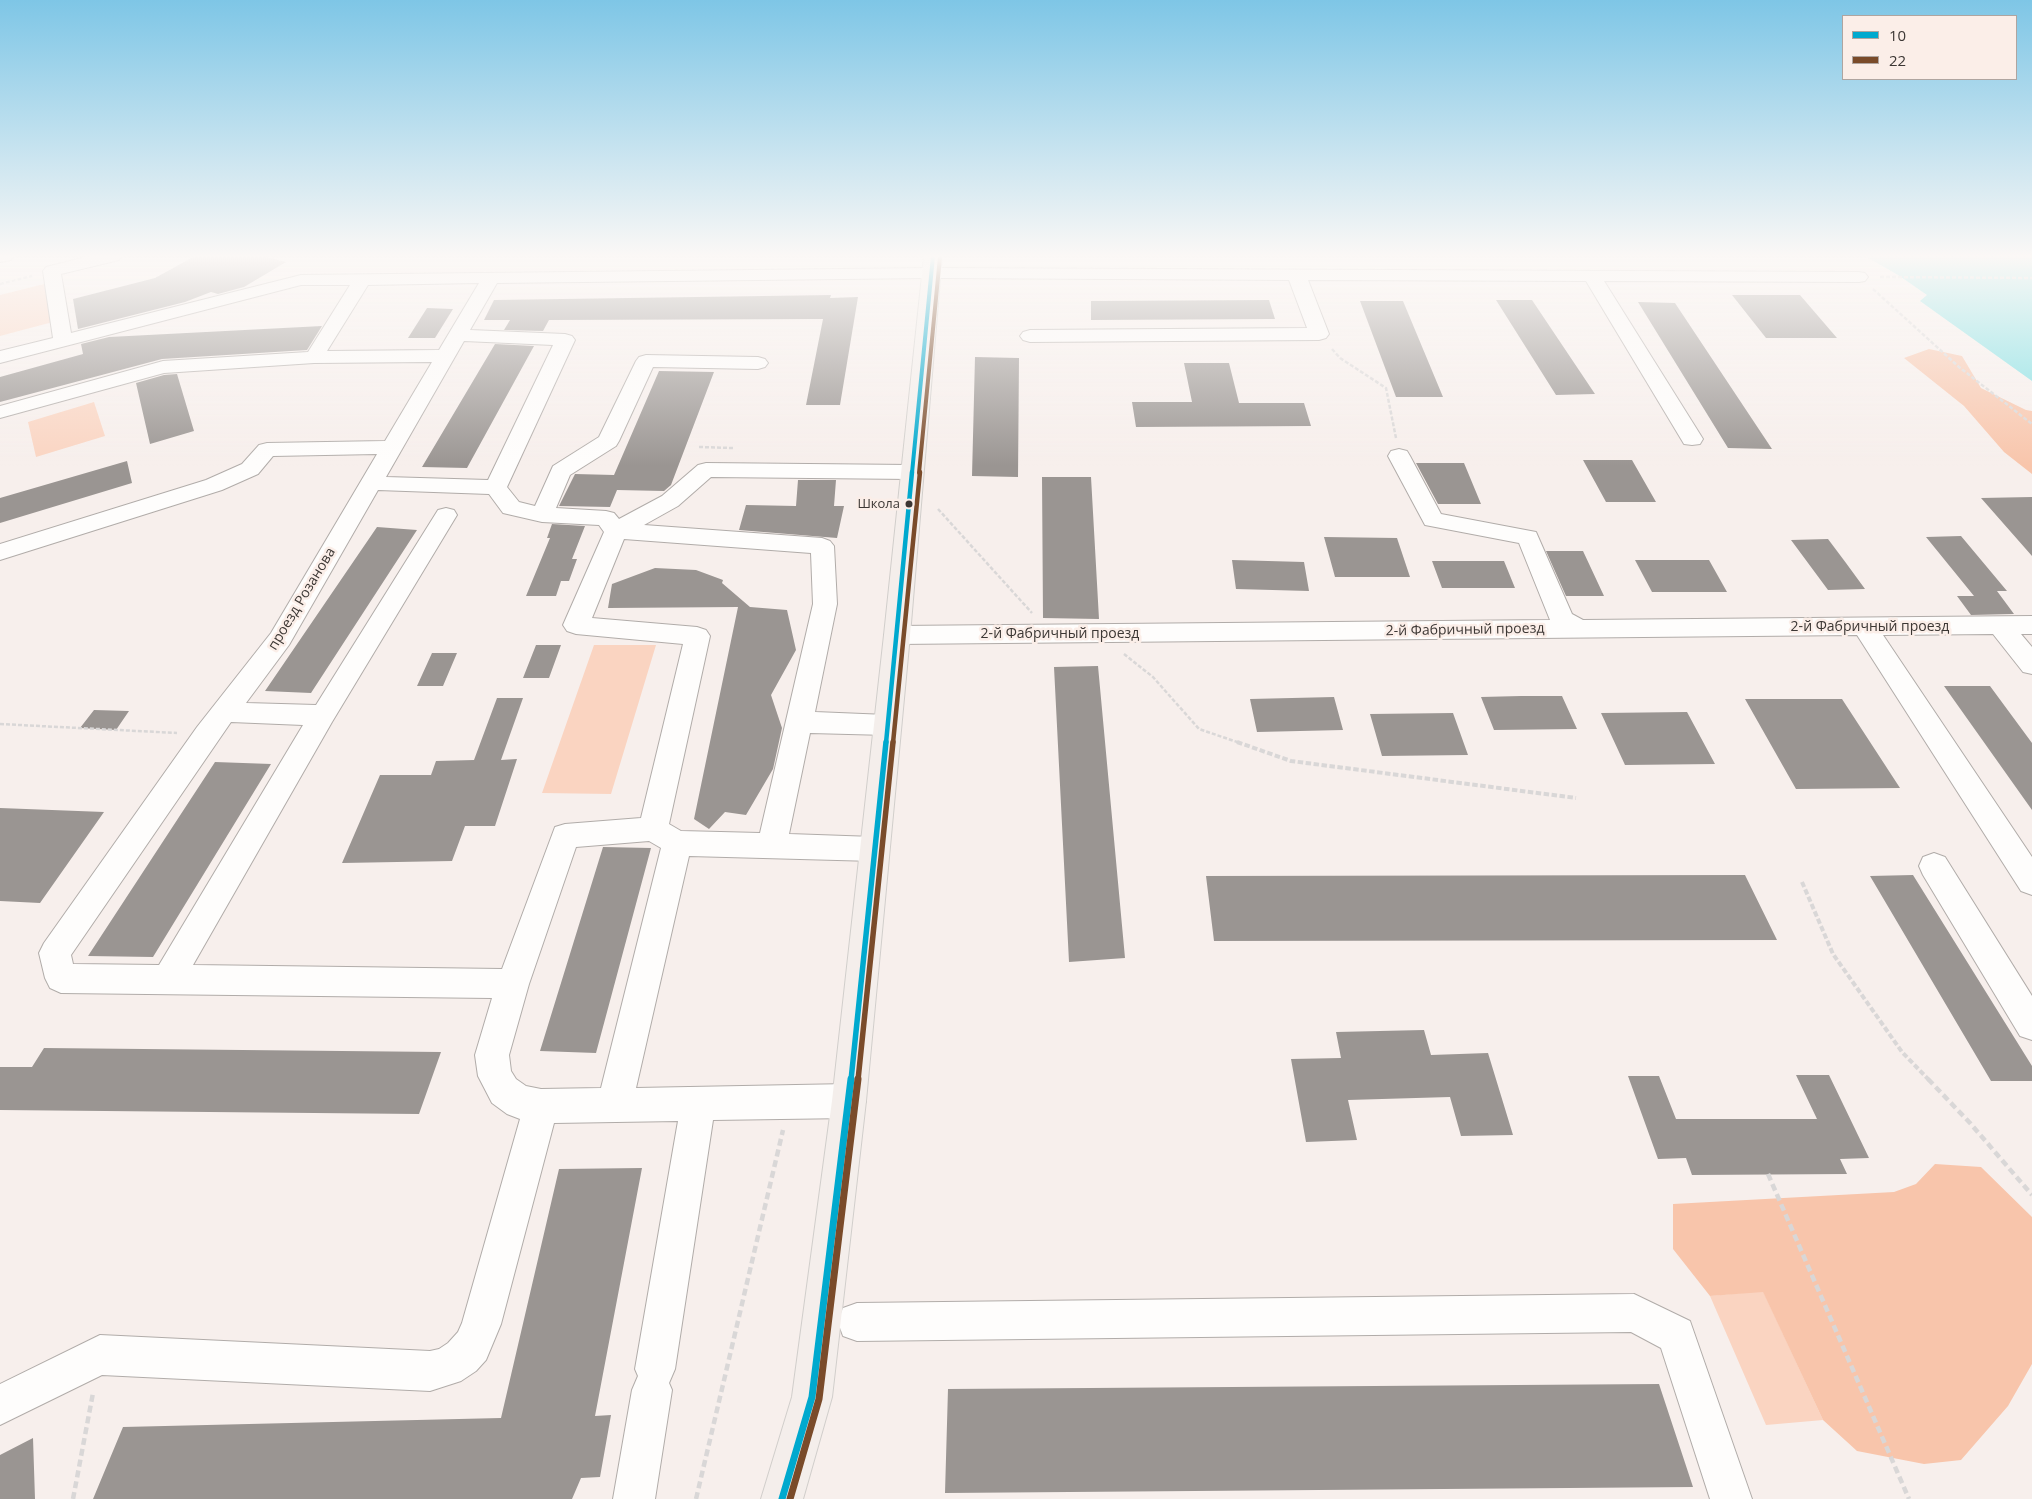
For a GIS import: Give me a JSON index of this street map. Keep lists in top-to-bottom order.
{
  "streets": {
    "street": ["проезд Розанова", "2-й Фабричный проезд"]
  },
  "places": ["Школа"],
  "lines": ["transit line 10", "transit line 22"],
  "legend": ["10", "22"]
}
